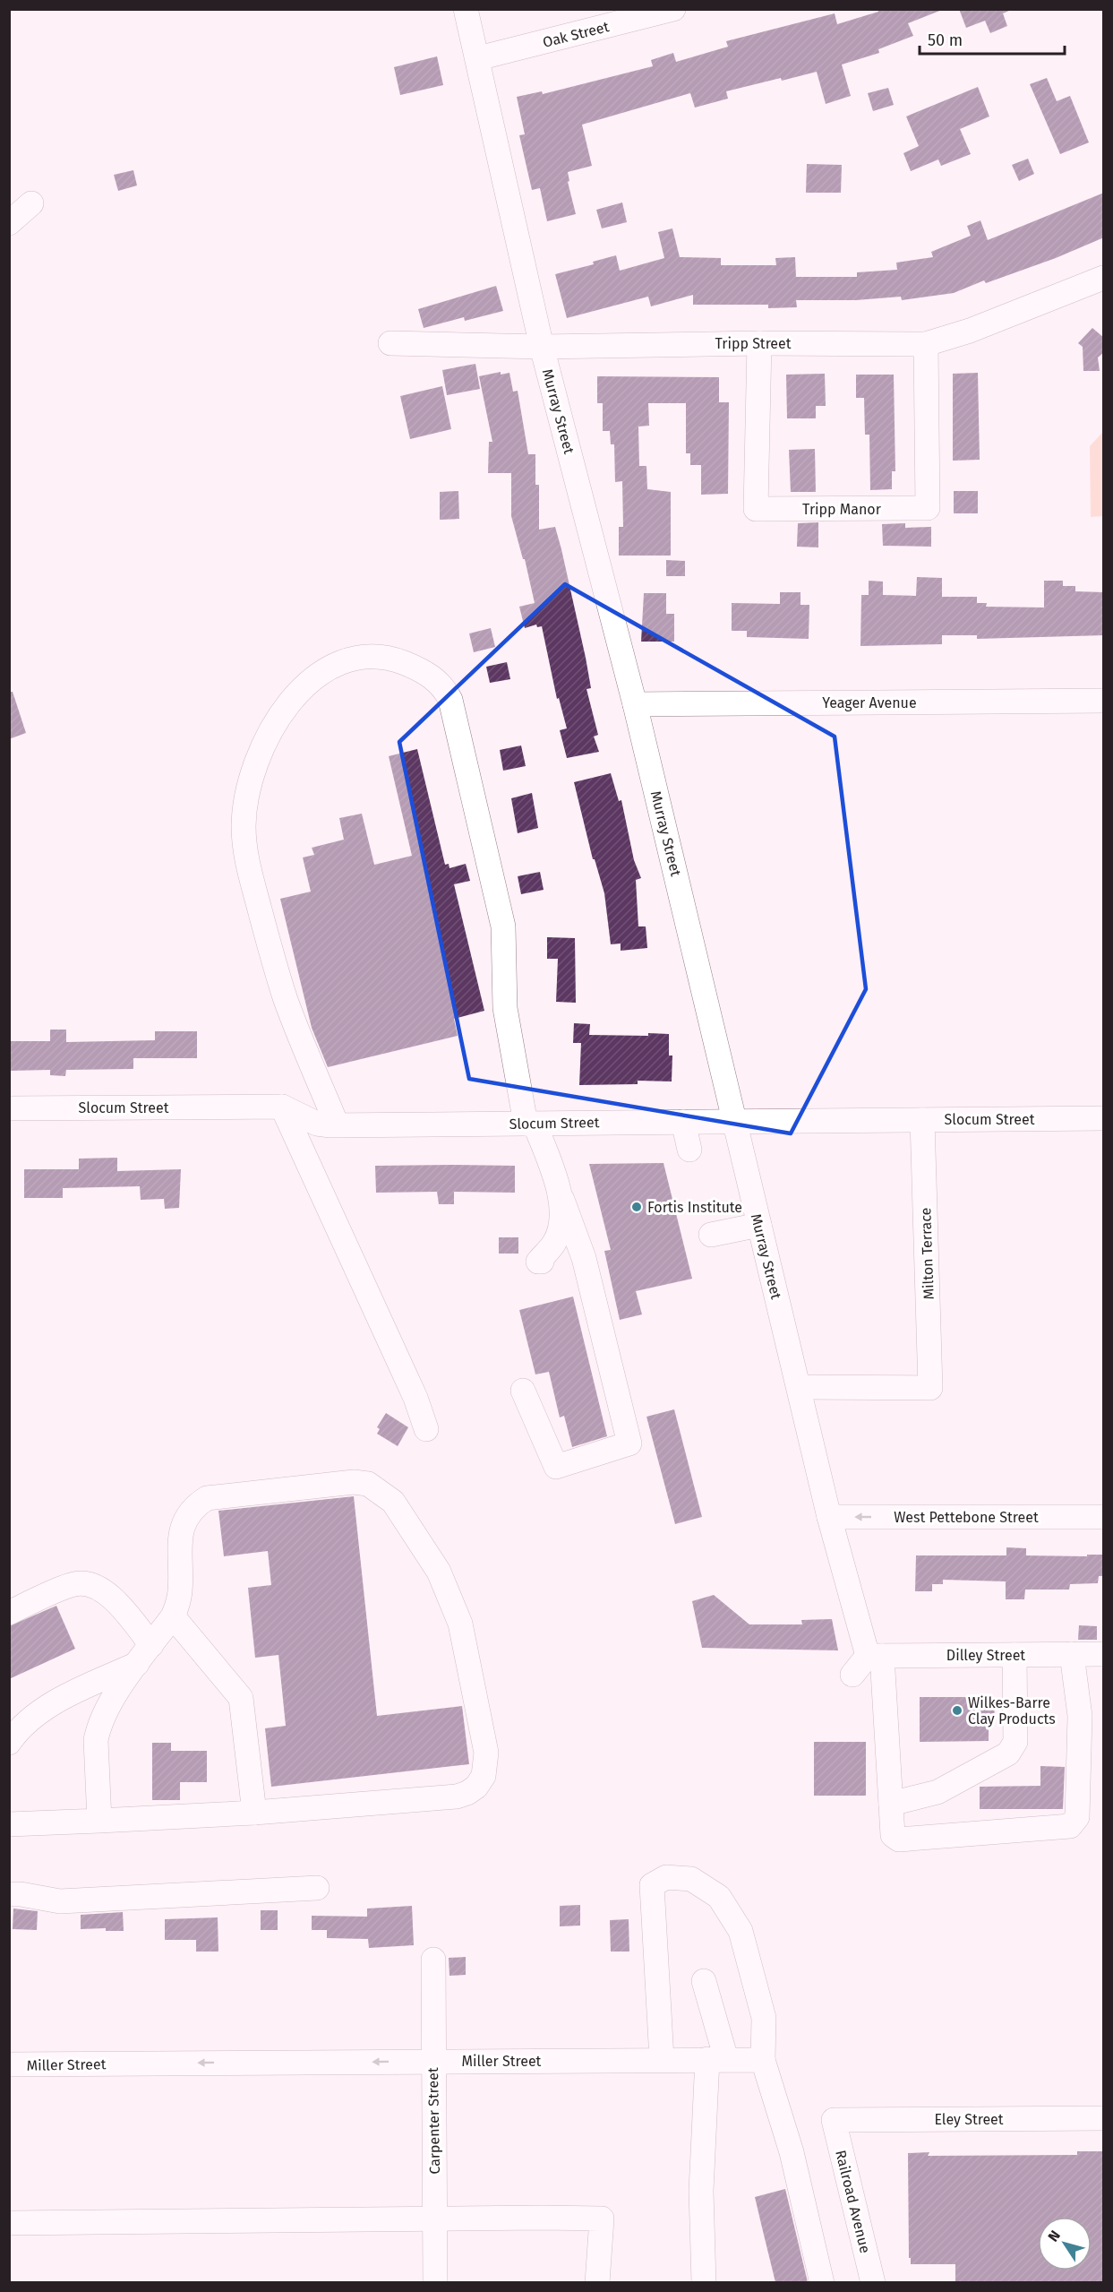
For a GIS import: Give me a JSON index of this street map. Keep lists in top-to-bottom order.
{
  "streets": {
    "street": [
      "Oak Street",
      "Tripp Street",
      "Murray Street",
      "Tripp Manor",
      "Yeager Avenue",
      "Slocum Street",
      "Milton Terrace",
      "West Pettebone Street",
      "Dilley Street",
      "Miller Street",
      "Eley Street",
      "Carpenter Street",
      "Railroad Avenue"
    ]
  },
  "crossings": [
    ["Oak Street", "Murray Street"],
    ["Tripp Street", "Murray Street"],
    ["Tripp Street", "Tripp Manor"],
    ["Murray Street", "Yeager Avenue"],
    ["Murray Street", "Slocum Street"],
    ["Murray Street", "Milton Terrace"],
    ["Murray Street", "West Pettebone Street"],
    ["Murray Street", "Dilley Street"],
    ["Slocum Street", "Milton Terrace"],
    ["Miller Street", "Carpenter Street"],
    ["Eley Street", "Railroad Avenue"]
  ],
  "one_way": ["West Pettebone Street"],
  "places": ["Fortis Institute", "Wilkes-Barre Clay Products"],
  "scale_bar": "50 m",
  "north": "top left"
}
